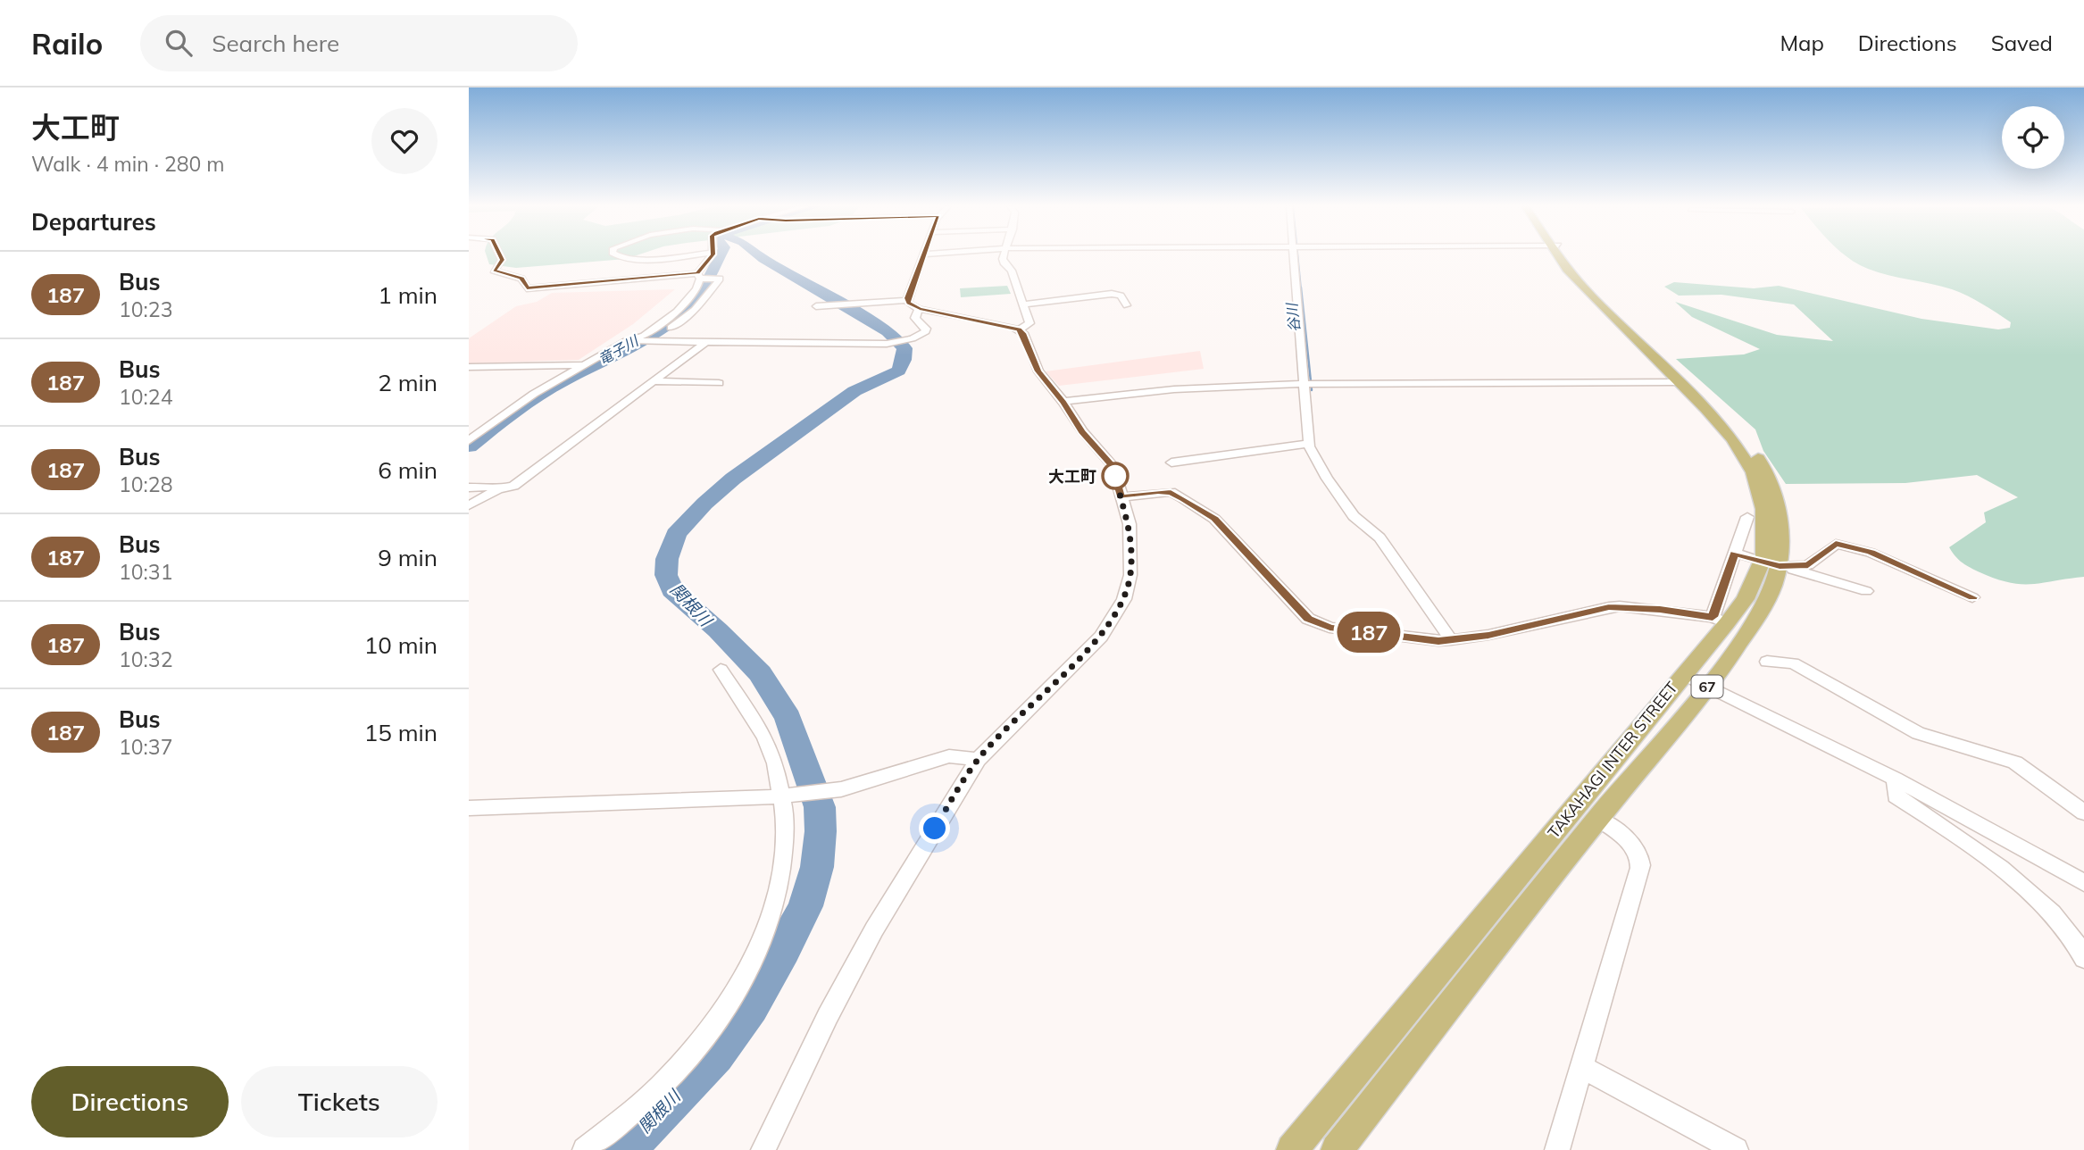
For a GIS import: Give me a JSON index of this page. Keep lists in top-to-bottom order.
{
  "streets": {
    "main road": ["67", "TAKAHAGI INTER STREET"]
  },
  "water": ["谷川", "竜子川", "関根川"],
  "places": ["大工町"],
  "lines": ["bus line 187"],
  "page": {
    "header": "Railo",
    "search": "Search here",
    "nav": ["Map", "Directions", "Saved"],
    "heading": [
      ["大工町", "Walk · 4 min · 280 m"],
      "Departures"
    ],
    "on_map": "187",
    "list": [
      {
        "mark": "187",
        "name": "Bus",
        "note": "10:23",
        "value": "1 min"
      },
      {
        "mark": "187",
        "name": "Bus",
        "note": "10:24",
        "value": "2 min"
      },
      {
        "mark": "187",
        "name": "Bus",
        "note": "10:28",
        "value": "6 min"
      },
      {
        "mark": "187",
        "name": "Bus",
        "note": "10:31",
        "value": "9 min"
      },
      {
        "mark": "187",
        "name": "Bus",
        "note": "10:32",
        "value": "10 min"
      },
      {
        "mark": "187",
        "name": "Bus",
        "note": "10:37",
        "value": "15 min"
      }
    ],
    "buttons": ["Directions", "Tickets"]
  }
}
